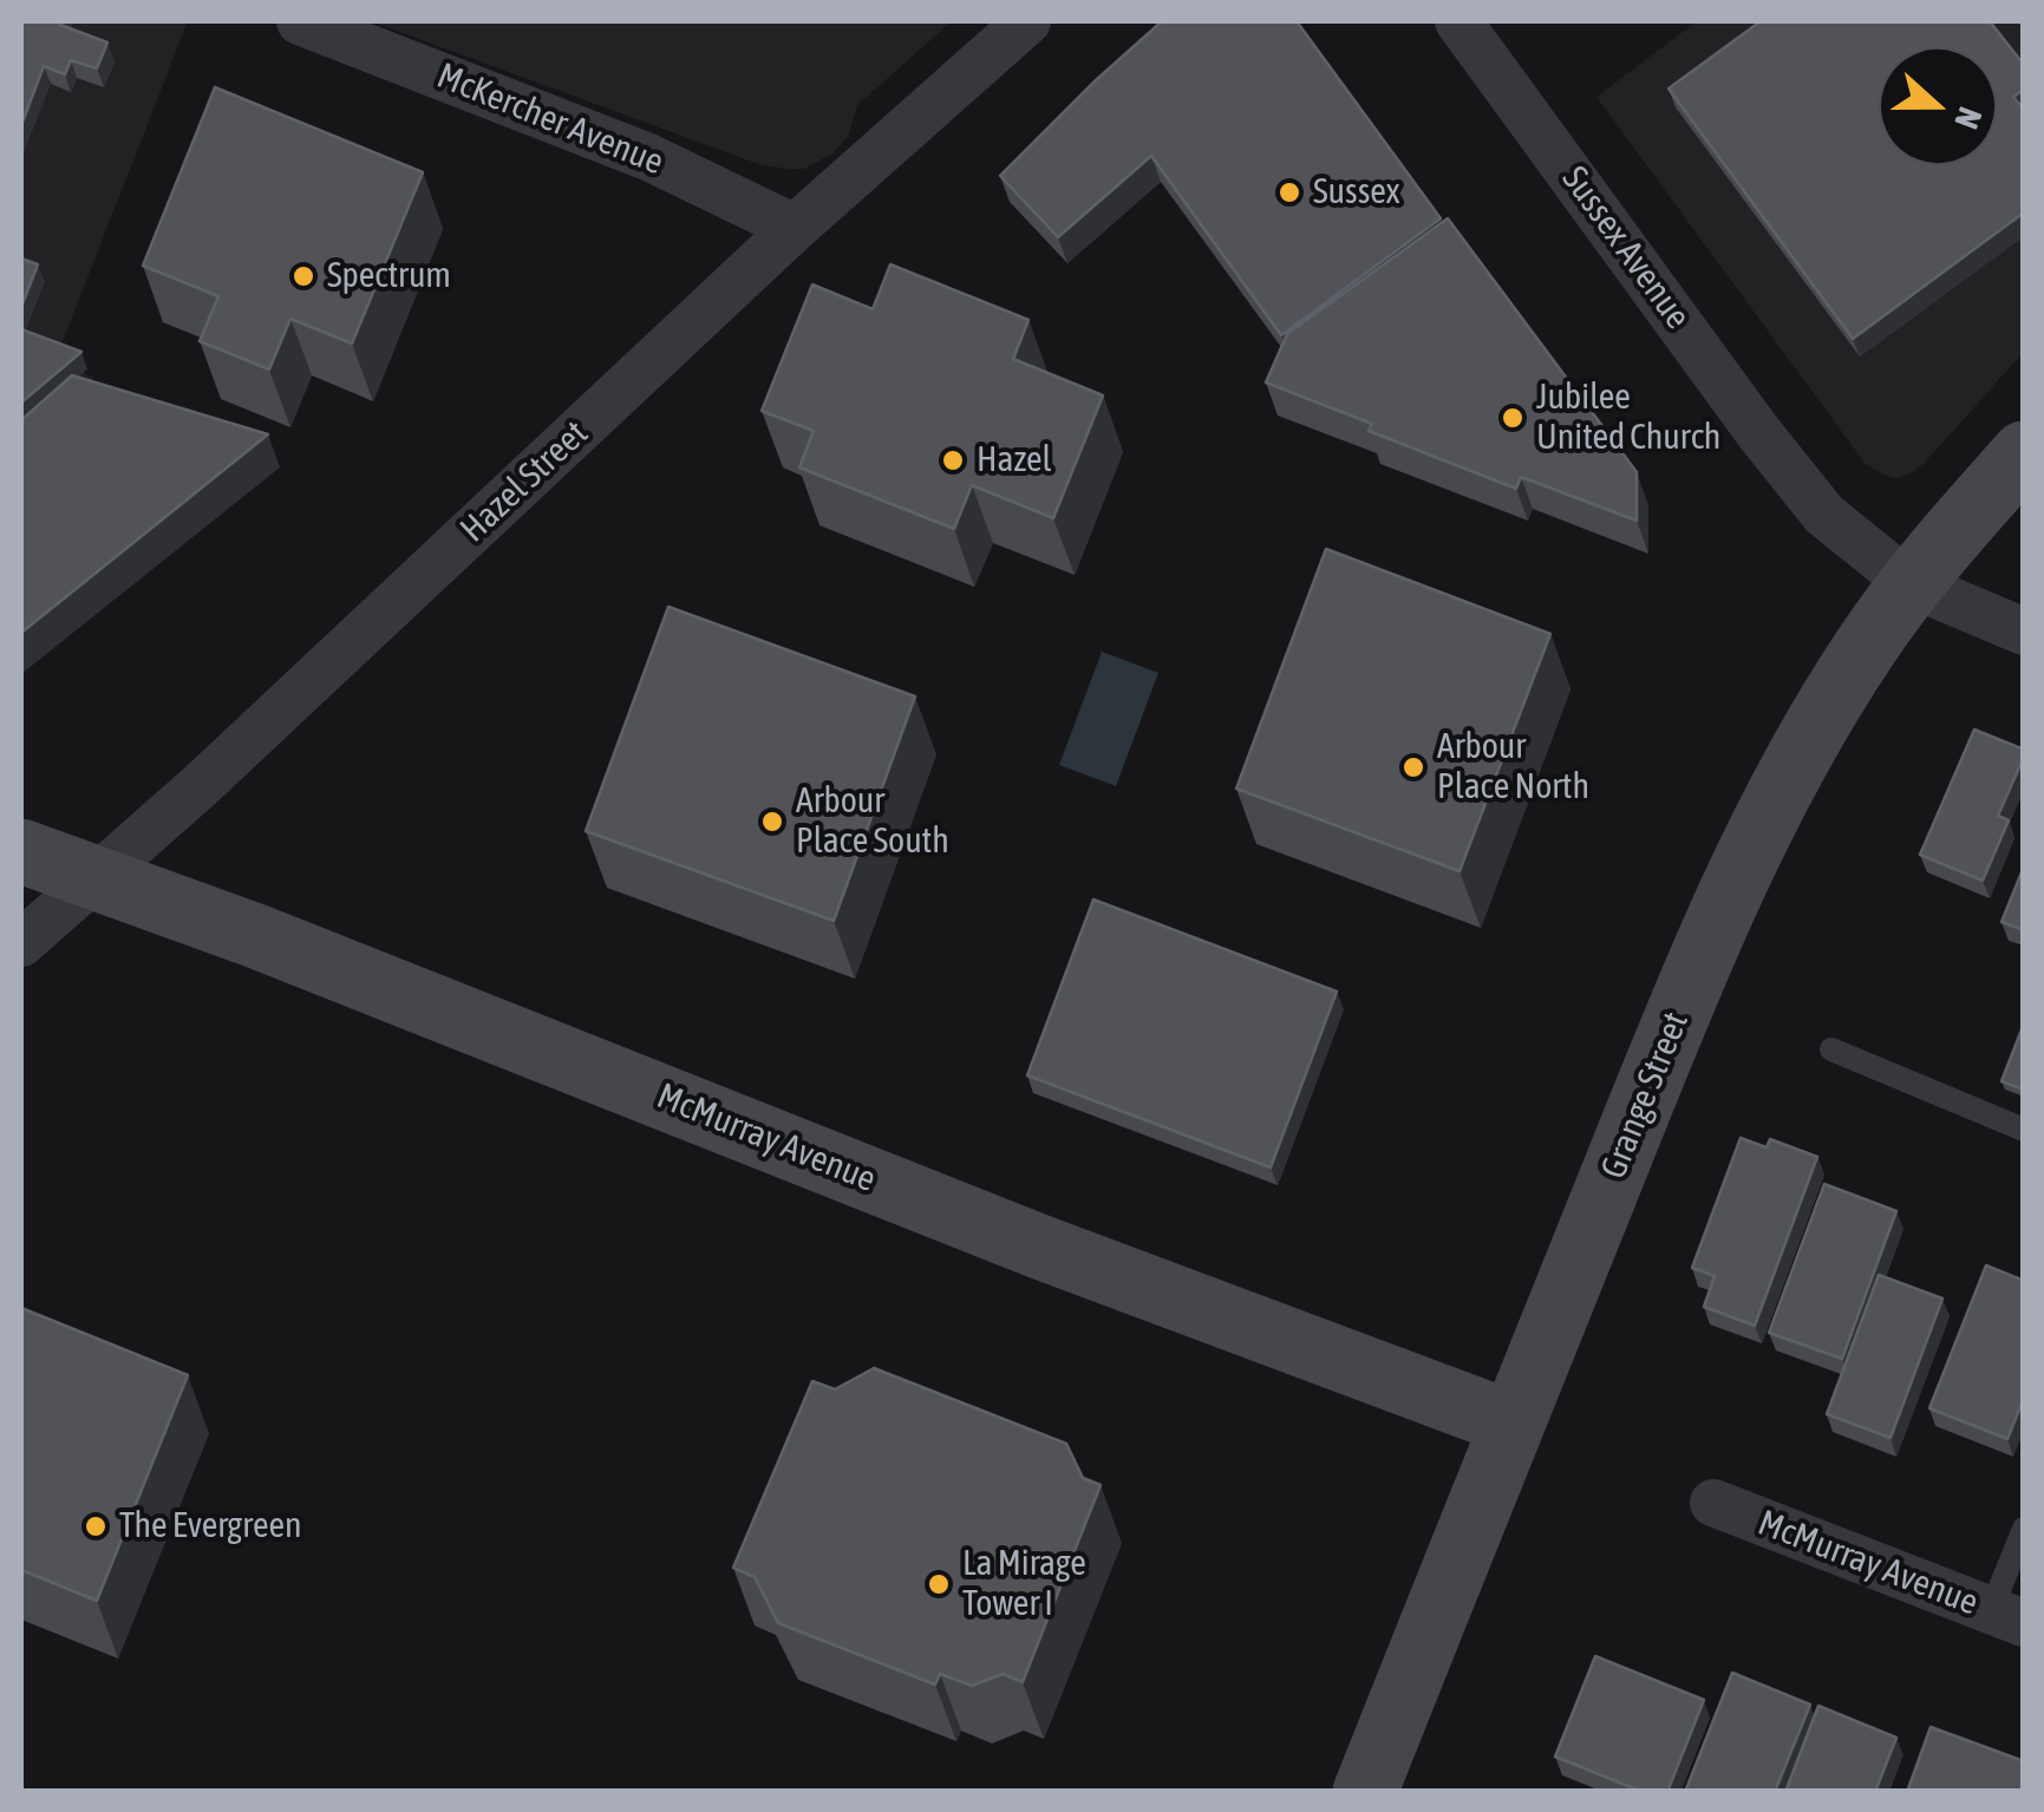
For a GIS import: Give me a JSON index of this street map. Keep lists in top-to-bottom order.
{
  "streets": {
    "street": [
      "McKercher Avenue",
      "Sussex Avenue",
      "Hazel Street",
      "Grange Street",
      "McMurray Avenue"
    ]
  },
  "crossings": [
    ["McKercher Avenue", "Hazel Street"],
    ["Sussex Avenue", "Grange Street"],
    ["Hazel Street", "McMurray Avenue"],
    ["Grange Street", "McMurray Avenue"]
  ],
  "places": [
    "Sussex",
    "Spectrum",
    "Jubilee United Church",
    "Hazel",
    "Arbour Place North",
    "Arbour Place South",
    "The Evergreen",
    "La Mirage Tower I"
  ],
  "north": "right"
}
